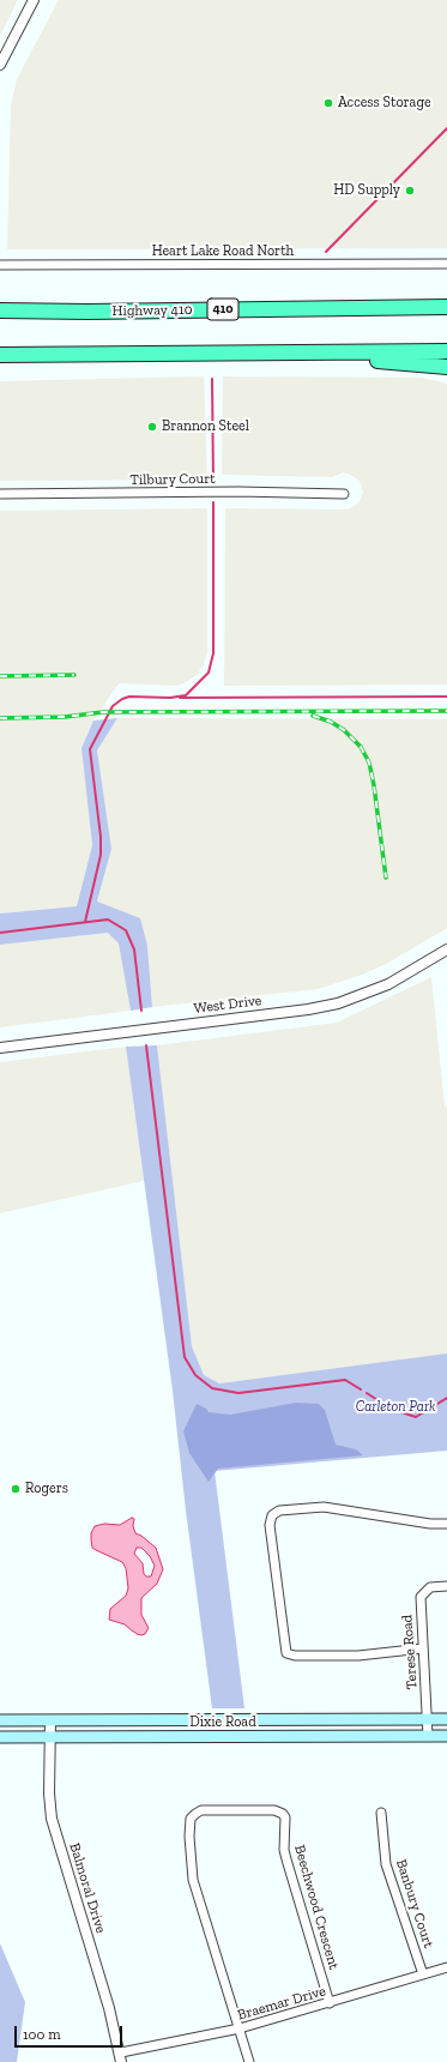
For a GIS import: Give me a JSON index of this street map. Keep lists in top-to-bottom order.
{
  "streets": {
    "highway": ["410", "Highway 410"],
    "main road": ["Dixie Road"],
    "street": [
      "Heart Lake Road North",
      "Tilbury Court",
      "West Drive",
      "Terese Road",
      "Balmoral Drive",
      "Banbury Court",
      "Beechwood Crescent",
      "Braemar Drive"
    ]
  },
  "crossings": [
    ["Terese Road", "Dixie Road"],
    ["Dixie Road", "Balmoral Drive"],
    ["Balmoral Drive", "Braemar Drive"],
    ["Banbury Court", "Braemar Drive"],
    ["Beechwood Crescent", "Braemar Drive"]
  ],
  "parks": ["Carleton Park"],
  "places": [
    "Access Storage",
    "HD Supply",
    "Brannon Steel",
    "Rogers"
  ],
  "scale_bar": "100 m"
}
